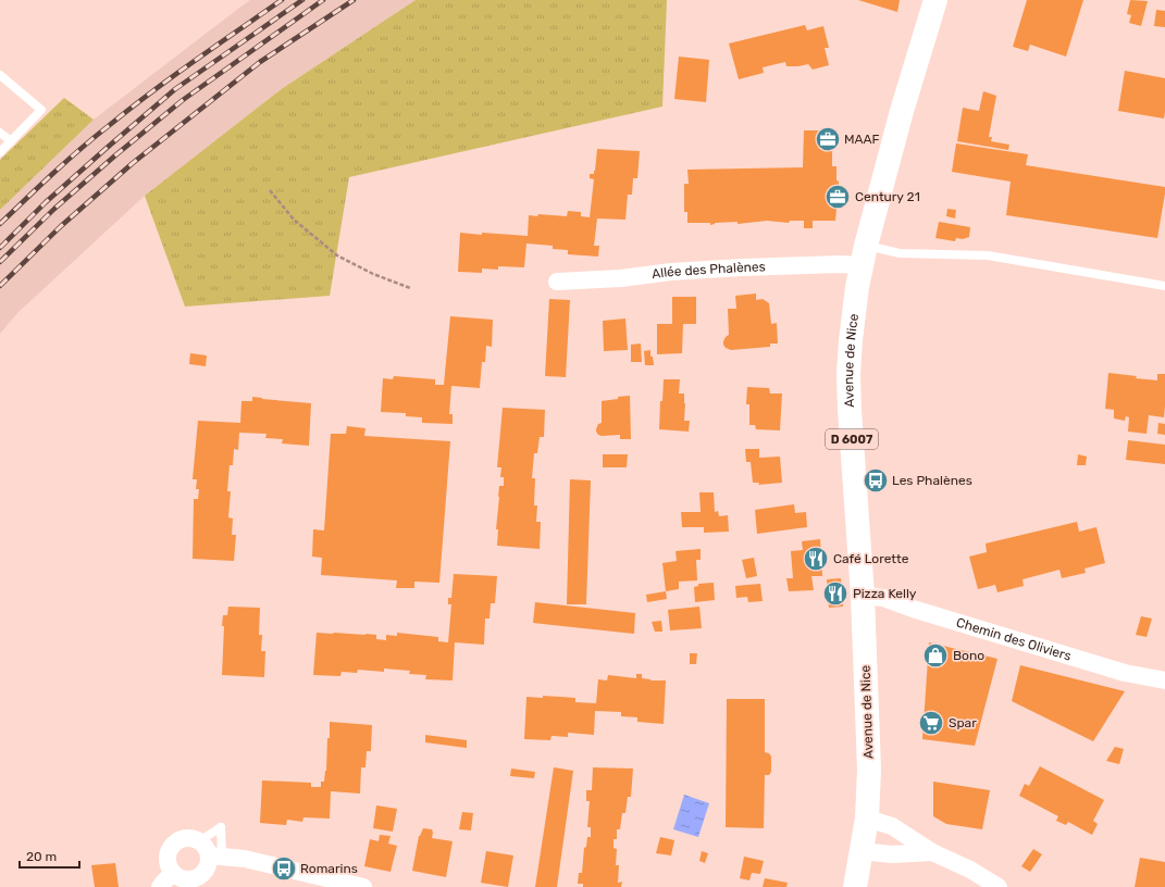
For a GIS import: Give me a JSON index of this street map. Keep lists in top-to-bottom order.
{
  "streets": {
    "main road": ["Avenue de Nice", "D 6007"],
    "street": ["Allée des Phalènes", "Chemin des Oliviers"]
  },
  "crossings": [
    ["Allée des Phalènes", "Avenue de Nice"],
    ["Avenue de Nice", "Chemin des Oliviers"]
  ],
  "places": {
    "office": ["MAAF", "Century 21"],
    "bus stop": ["Les Phalènes", "Romarins"],
    "restaurant": ["Café Lorette", "Pizza Kelly"],
    "shop": ["Bono"],
    "supermarket": ["Spar"]
  },
  "scale_bar": "20 m"
}
